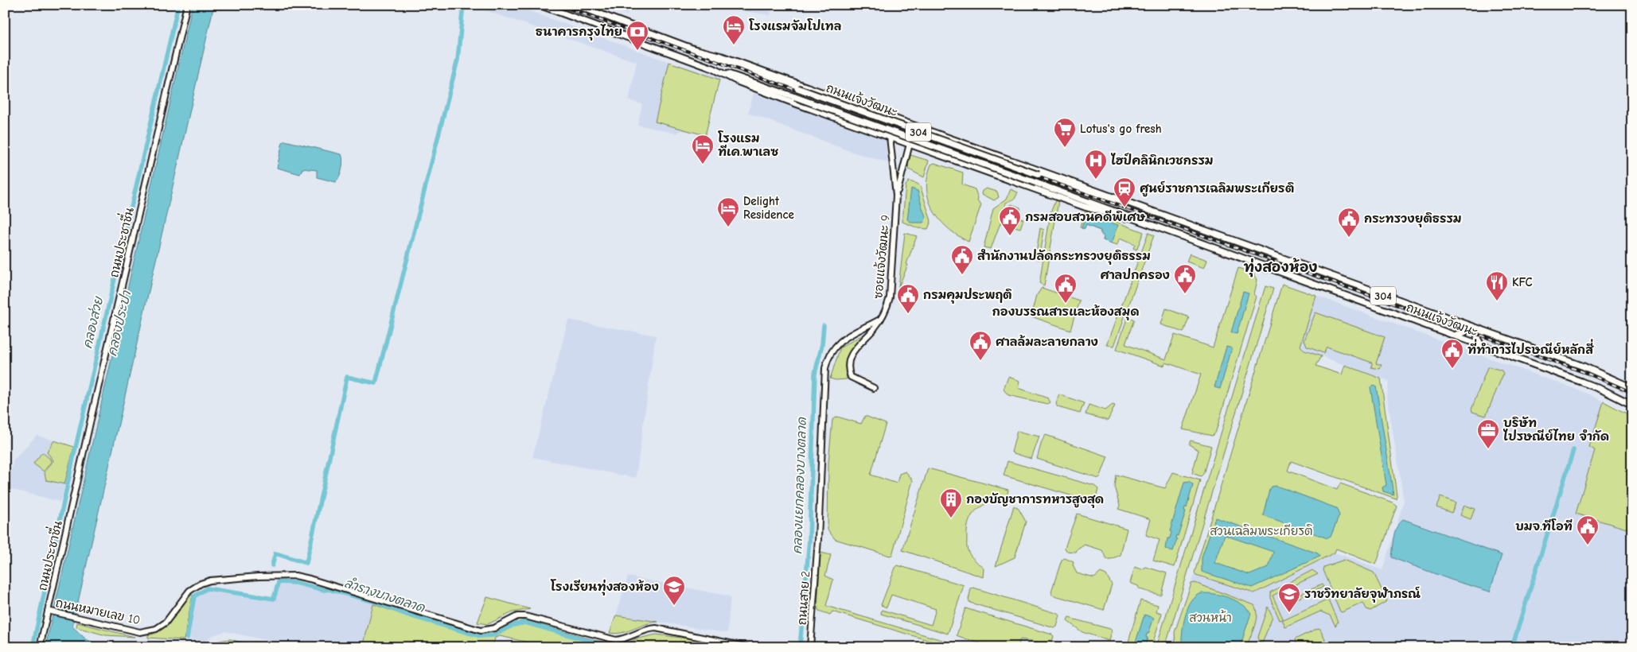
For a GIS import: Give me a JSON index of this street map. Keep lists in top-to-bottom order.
{
  "streets": {
    "main road": ["ถนนแจ้งวัฒนะ", "304"],
    "street": [
      "ถนนประชาชื่น",
      "ซอยแจ้งวัฒนะ 9",
      "ถนนสาย 2",
      "ถนนหมายเลข 10"
    ]
  },
  "crossings": [
    ["ถนนแจ้งวัฒนะ", "ซอยแจ้งวัฒนะ 9"],
    ["ถนนประชาชื่น", "ถนนหมายเลข 10"],
    ["ซอยแจ้งวัฒนะ 9", "ถนนสาย 2"]
  ],
  "districts": ["ทุ่งสองห้อง"],
  "water": [
    "คลองส่วย",
    "คลองประปา",
    "คลองแยกคลองบางตลาด",
    "ลำรางบางตลาด"
  ],
  "parks": ["สวนเฉลิมพระเกียรติ", "สวนหน้า"],
  "places": {
    "hotel": ["โรงแรมจัมโปเทล", "โรงแรม ทีเค.พาเลซ", "Delight Residence"],
    "bank": ["ธนาคารกรุงไทย"],
    "supermarket": ["Lotus's go fresh"],
    "hospital": ["ไฮป์คลินิกเวชกรรม"],
    "station": ["ศูนย์ราชการเฉลิมพระเกียรติ"],
    "public building": [
      "กรมสอบสวนคดีพิเศษ",
      "กระทรวงยุติธรรม",
      "สำนักงานปลัดกระทรวงยุติธรรม",
      "ศาลปกครอง",
      "กองบรรณสารและห้องสมุด",
      "กรมคุมประพฤติ",
      "ศาลล้มละลายกลาง",
      "ที่ทำการไปรษณีย์หลักสี่",
      "บมจ.ทีโอที"
    ],
    "restaurant": ["KFC"],
    "office": ["บริษัท ไปรษณีย์ไทย จำกัด"],
    "building": ["กองบัญชาการทหารสูงสุด"],
    "school or university": ["โรงเรียนทุ่งสองห้อง", "ราชวิทยาลัยจุฬาภรณ์"]
  }
}
